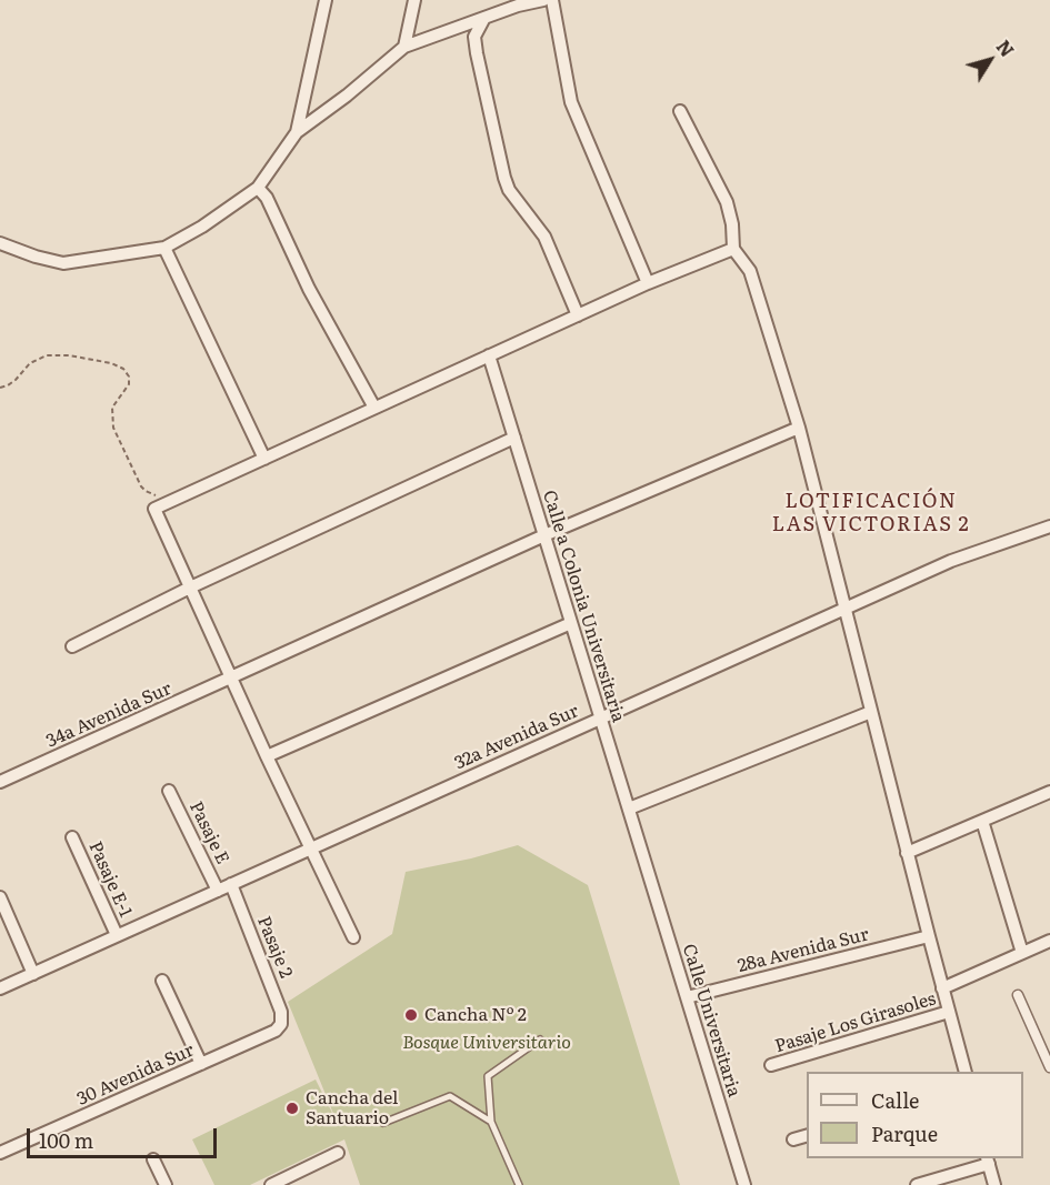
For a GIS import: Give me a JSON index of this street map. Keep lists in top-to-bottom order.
{
  "streets": {
    "street": [
      "Calle a Colonia Universitaria",
      "34a Avenida Sur",
      "32a Avenida Sur",
      "Pasaje E",
      "Pasaje E-1",
      "Pasaje 2",
      "28a Avenida Sur",
      "Calle Universitaria",
      "Pasaje Los Girasoles",
      "30 Avenida Sur"
    ]
  },
  "crossings": [
    ["Calle a Colonia Universitaria", "34a Avenida Sur"],
    ["Calle a Colonia Universitaria", "32a Avenida Sur"],
    ["Calle a Colonia Universitaria", "Calle Universitaria"],
    ["32a Avenida Sur", "Pasaje E"],
    ["32a Avenida Sur", "Pasaje E-1"],
    ["32a Avenida Sur", "Pasaje 2"],
    ["Pasaje 2", "30 Avenida Sur"],
    ["28a Avenida Sur", "Calle Universitaria"]
  ],
  "districts": ["LOTIFICACIÓN LAS VICTORIAS 2"],
  "parks": ["Bosque Universitario"],
  "places": ["Cancha Nº 2", "Cancha del Santuario"],
  "legend": ["Calle", "Parque"],
  "scale_bar": "100 m",
  "north": "top right"
}
